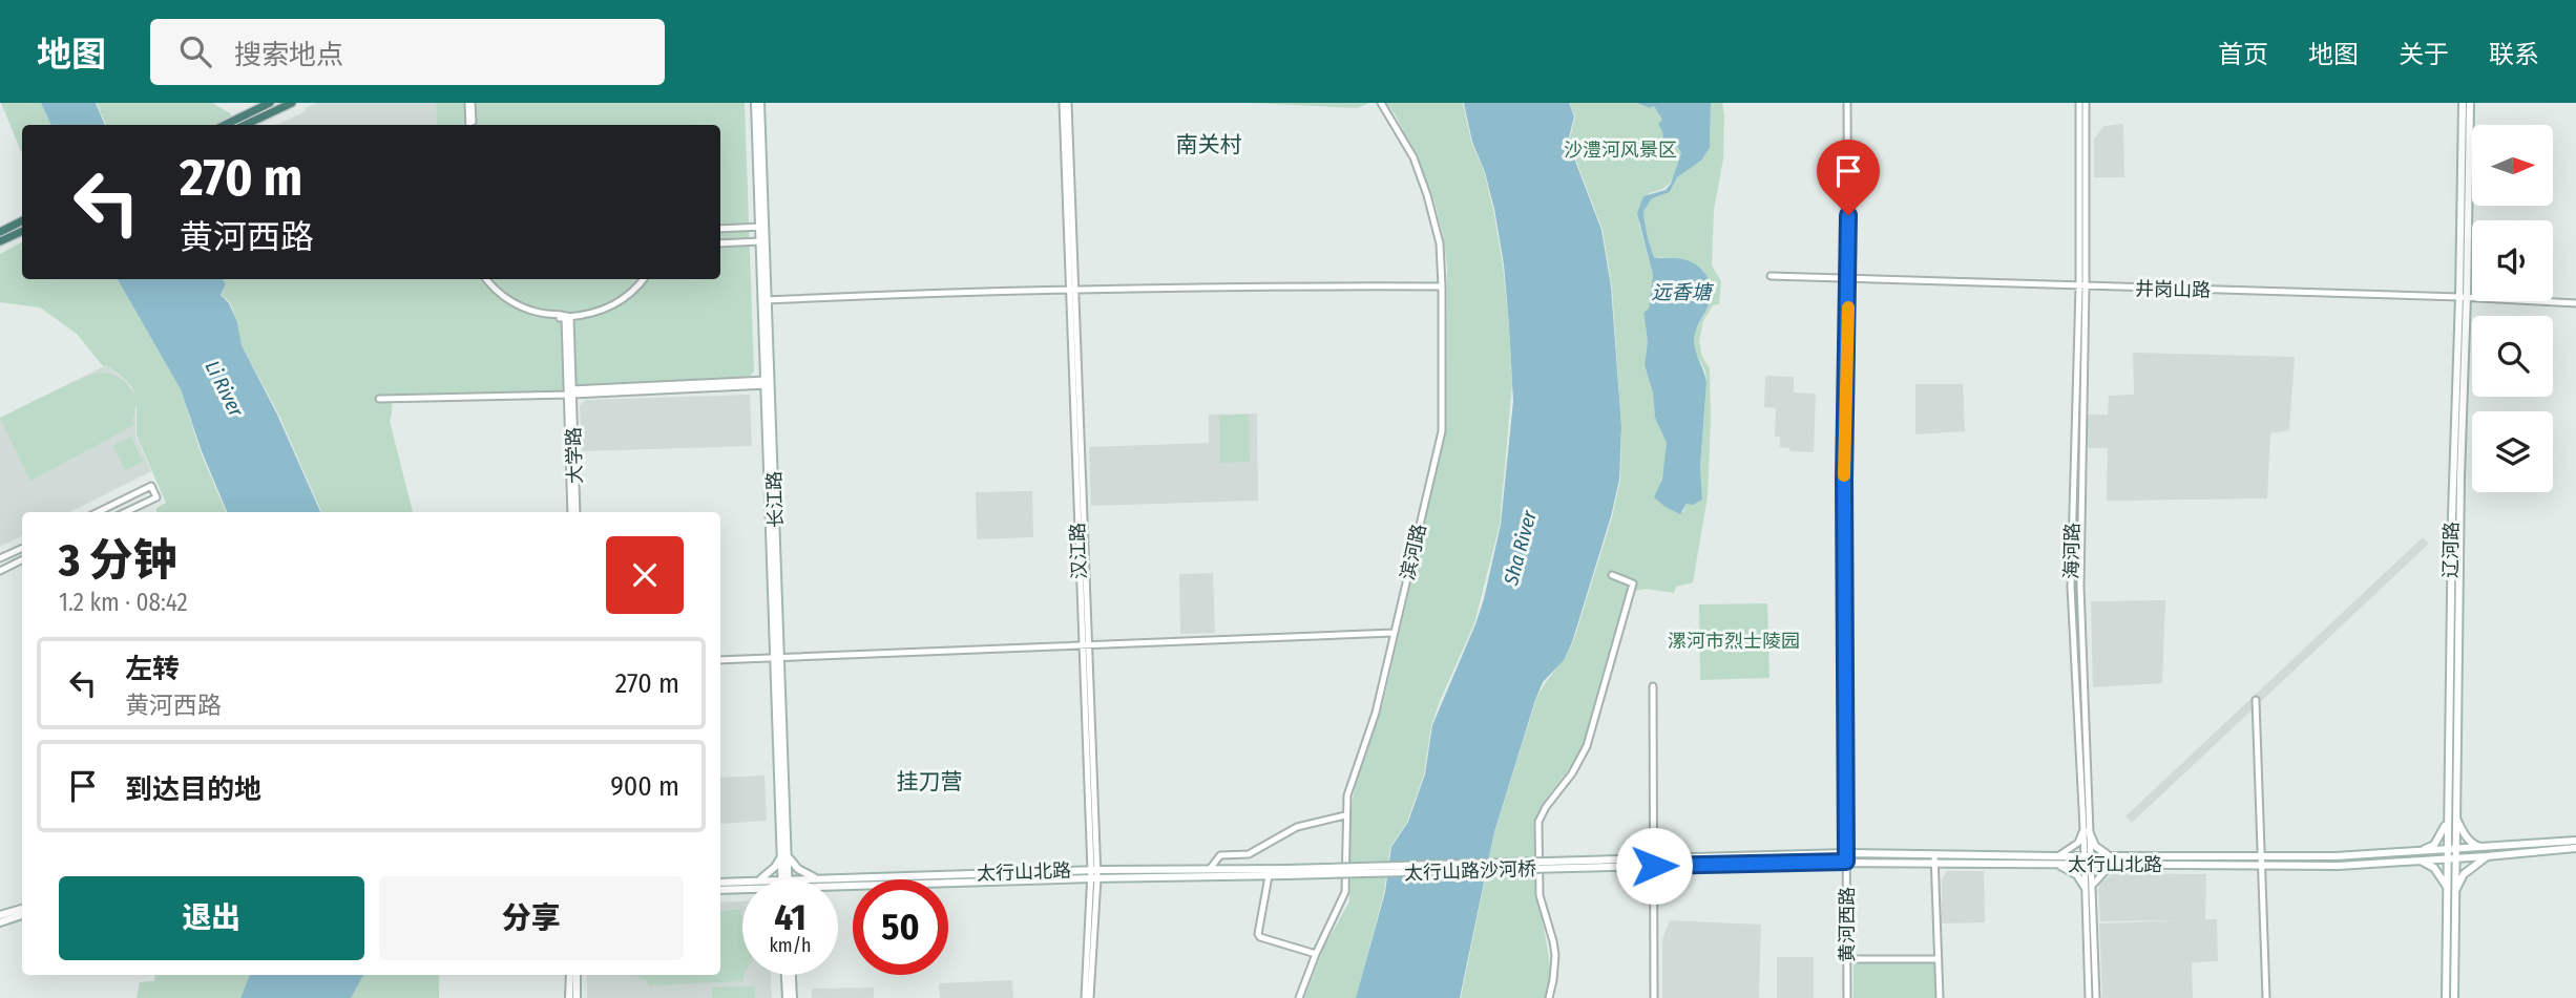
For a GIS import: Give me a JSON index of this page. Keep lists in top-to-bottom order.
{
  "streets": {
    "main road": [
      "长江路",
      "辽河路",
      "太行山北路",
      "太行山路沙河桥"
    ],
    "street": [
      "井岗山路",
      "大学路",
      "汉江路",
      "海河路",
      "滨河路",
      "黄河西路"
    ]
  },
  "crossings": [
    ["井岗山路", "辽河路"],
    ["井岗山路", "海河路"],
    ["井岗山路", "黄河西路"],
    ["辽河路", "太行山北路"],
    ["汉江路", "太行山北路"],
    ["海河路", "太行山北路"],
    ["太行山北路", "太行山路沙河桥"],
    ["太行山北路", "黄河西路"]
  ],
  "districts": ["南关村", "挂刀营"],
  "water": ["远香塘", "Li River", "Sha River"],
  "parks": ["沙澧河风景区", "漯河市烈士陵园"],
  "north": "right",
  "page": {
    "header": "地图",
    "search": "搜索地点",
    "nav": [
      "首页",
      "地图",
      "关于",
      "联系"
    ],
    "turn": ["270 m", "黄河西路"],
    "heading": ["3 分钟", "1.2 km · 08:42"],
    "list": [
      {
        "name": "左转",
        "note": "黄河西路",
        "value": "270 m"
      },
      {
        "name": "到达目的地",
        "value": "900 m"
      }
    ],
    "buttons": ["退出", "分享"],
    "speed": "41 km/h",
    "limit": "50"
  }
}
